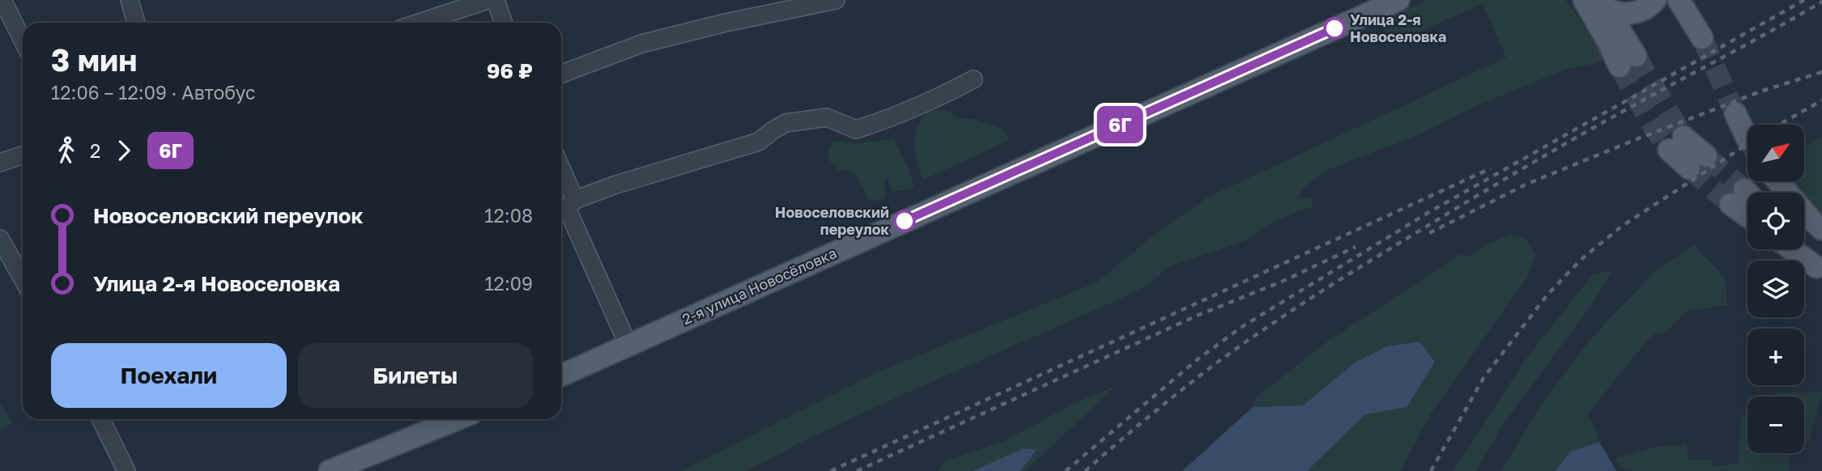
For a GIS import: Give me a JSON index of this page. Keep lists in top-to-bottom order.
{
  "streets": {
    "main road": ["2-я улица Новосёловка"]
  },
  "places": ["Улица 2-я Новоселовка", "Новоселовский переулок"],
  "lines": ["bus line 6Г"],
  "north": "top right",
  "page": {
    "on_map": "6Г",
    "heading": ["3 мин", "12:06 – 12:09 · Автобус", "96 ₽"],
    "legs": ["2", "6Г"],
    "map_buttons": ["+", "−"],
    "list": [
      {
        "name": "Новоселовский переулок",
        "value": "12:08"
      },
      {
        "name": "Улица 2-я Новоселовка",
        "value": "12:09"
      }
    ],
    "buttons": ["Поехали", "Билеты"]
  }
}
